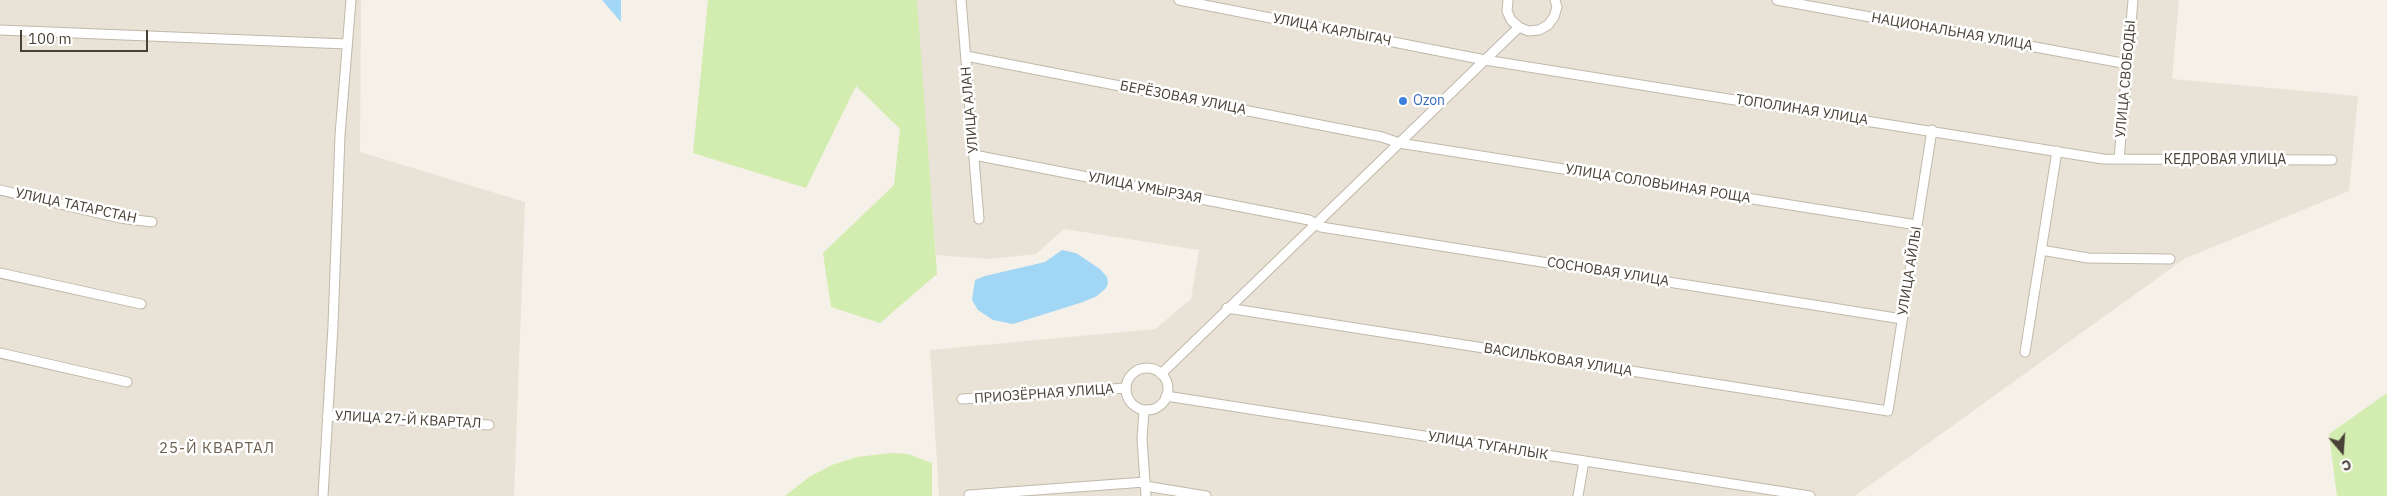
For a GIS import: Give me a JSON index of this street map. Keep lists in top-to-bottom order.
{
  "streets": {
    "street": [
      "УЛИЦА КАРЛЫГАЧ",
      "НАЦИОНАЛЬНАЯ УЛИЦА",
      "УЛИЦА СВОБОДЫ",
      "БЕРЁЗОВАЯ УЛИЦА",
      "УЛИЦА АЛАН",
      "ТОПОЛИНАЯ УЛИЦА",
      "КЕДРОВАЯ УЛИЦА",
      "УЛИЦА СОЛОВЬИНАЯ РОЩА",
      "УЛИЦА УМЫРЗАЯ",
      "УЛИЦА ТАТАРСТАН",
      "УЛИЦА АЙЛЫ",
      "СОСНОВАЯ УЛИЦА",
      "ВАСИЛЬКОВАЯ УЛИЦА",
      "ПРИОЗЁРНАЯ УЛИЦА",
      "УЛИЦА 27-Й КВАРТАЛ",
      "УЛИЦА ТУГАНЛЫК"
    ]
  },
  "crossings": [
    ["УЛИЦА КАРЛЫГАЧ", "ТОПОЛИНАЯ УЛИЦА"],
    ["НАЦИОНАЛЬНАЯ УЛИЦА", "УЛИЦА СВОБОДЫ"],
    ["УЛИЦА СВОБОДЫ", "ТОПОЛИНАЯ УЛИЦА"],
    ["УЛИЦА СВОБОДЫ", "КЕДРОВАЯ УЛИЦА"],
    ["БЕРЁЗОВАЯ УЛИЦА", "УЛИЦА АЛАН"],
    ["БЕРЁЗОВАЯ УЛИЦА", "УЛИЦА СОЛОВЬИНАЯ РОЩА"],
    ["УЛИЦА АЛАН", "УЛИЦА УМЫРЗАЯ"],
    ["ТОПОЛИНАЯ УЛИЦА", "КЕДРОВАЯ УЛИЦА"],
    ["ТОПОЛИНАЯ УЛИЦА", "УЛИЦА АЙЛЫ"],
    ["УЛИЦА СОЛОВЬИНАЯ РОЩА", "УЛИЦА АЙЛЫ"],
    ["УЛИЦА УМЫРЗАЯ", "СОСНОВАЯ УЛИЦА"],
    ["УЛИЦА АЙЛЫ", "СОСНОВАЯ УЛИЦА"],
    ["УЛИЦА АЙЛЫ", "ВАСИЛЬКОВАЯ УЛИЦА"],
    ["ПРИОЗЁРНАЯ УЛИЦА", "УЛИЦА ТУГАНЛЫК"]
  ],
  "districts": ["25-Й КВАРТАЛ"],
  "places": ["Ozon"],
  "scale_bar": "100 m",
  "north": "bottom"
}
